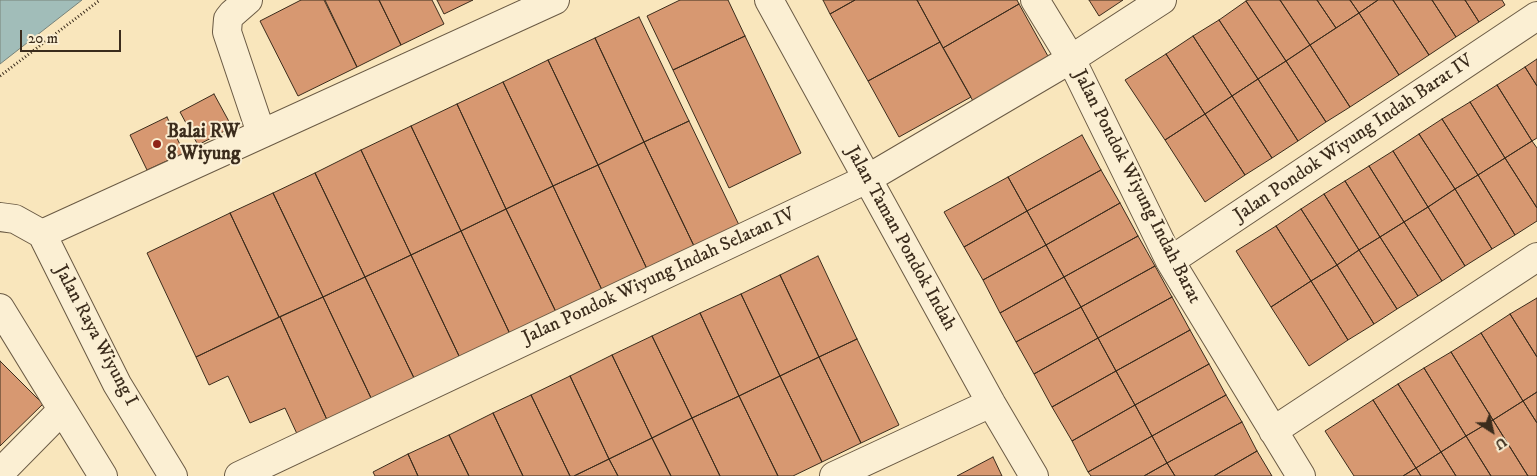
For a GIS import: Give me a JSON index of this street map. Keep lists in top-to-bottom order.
{
  "streets": {
    "street": [
      "Jalan Pondok Wiyung Indah Barat IV",
      "Jalan Pondok Wiyung Indah Barat",
      "Jalan Taman Pondok Indah",
      "Jalan Pondok Wiyung Indah Selatan IV",
      "Jalan Raya Wiyung I"
    ]
  },
  "crossings": [
    ["Jalan Pondok Wiyung Indah Barat IV", "Jalan Pondok Wiyung Indah Barat"],
    ["Jalan Pondok Wiyung Indah Barat", "Jalan Pondok Wiyung Indah Selatan IV"],
    ["Jalan Taman Pondok Indah", "Jalan Pondok Wiyung Indah Selatan IV"]
  ],
  "places": ["Balai RW 8 Wiyung"],
  "scale_bar": "20 m",
  "north": "bottom right"
}
